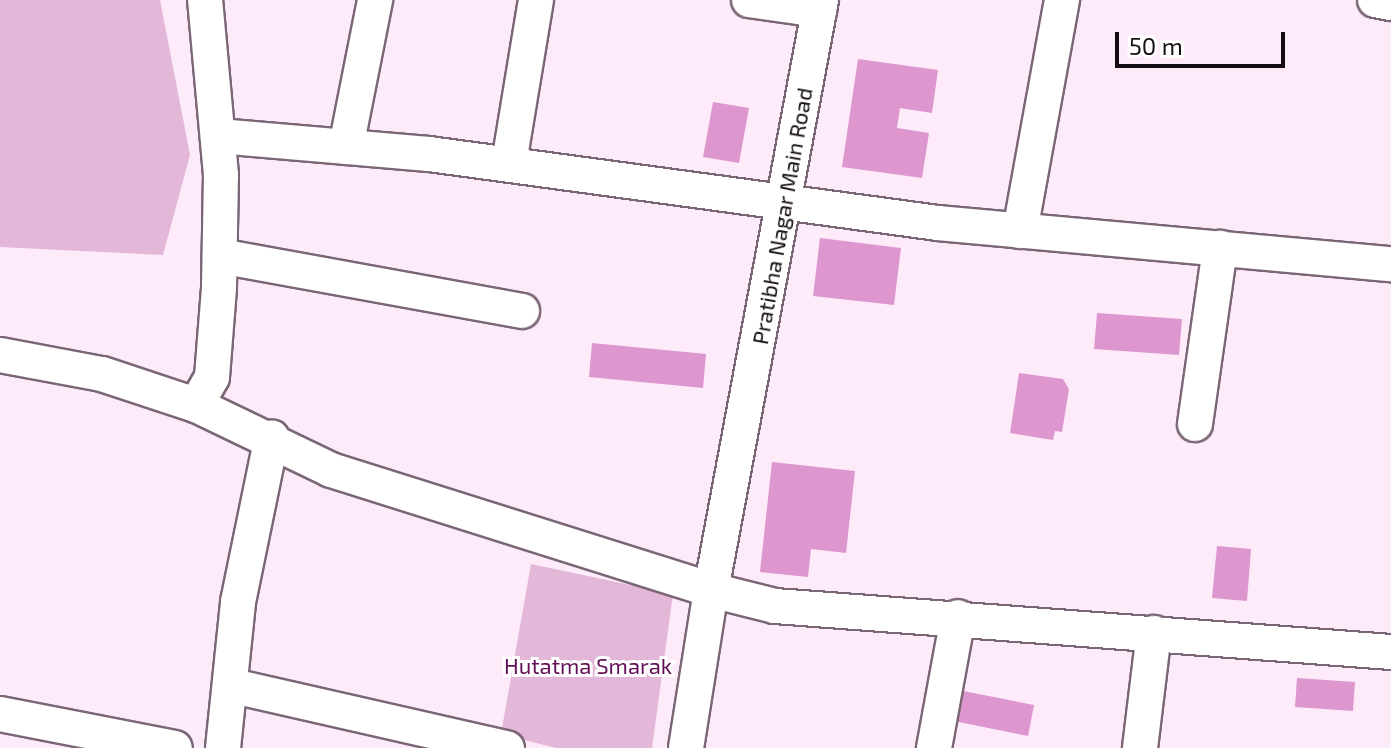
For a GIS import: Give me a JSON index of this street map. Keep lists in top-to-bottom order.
{
  "streets": {
    "street": ["Pratibha Nagar Main Road"]
  },
  "parks": ["Hutatma Smarak"],
  "scale_bar": "50 m"
}
